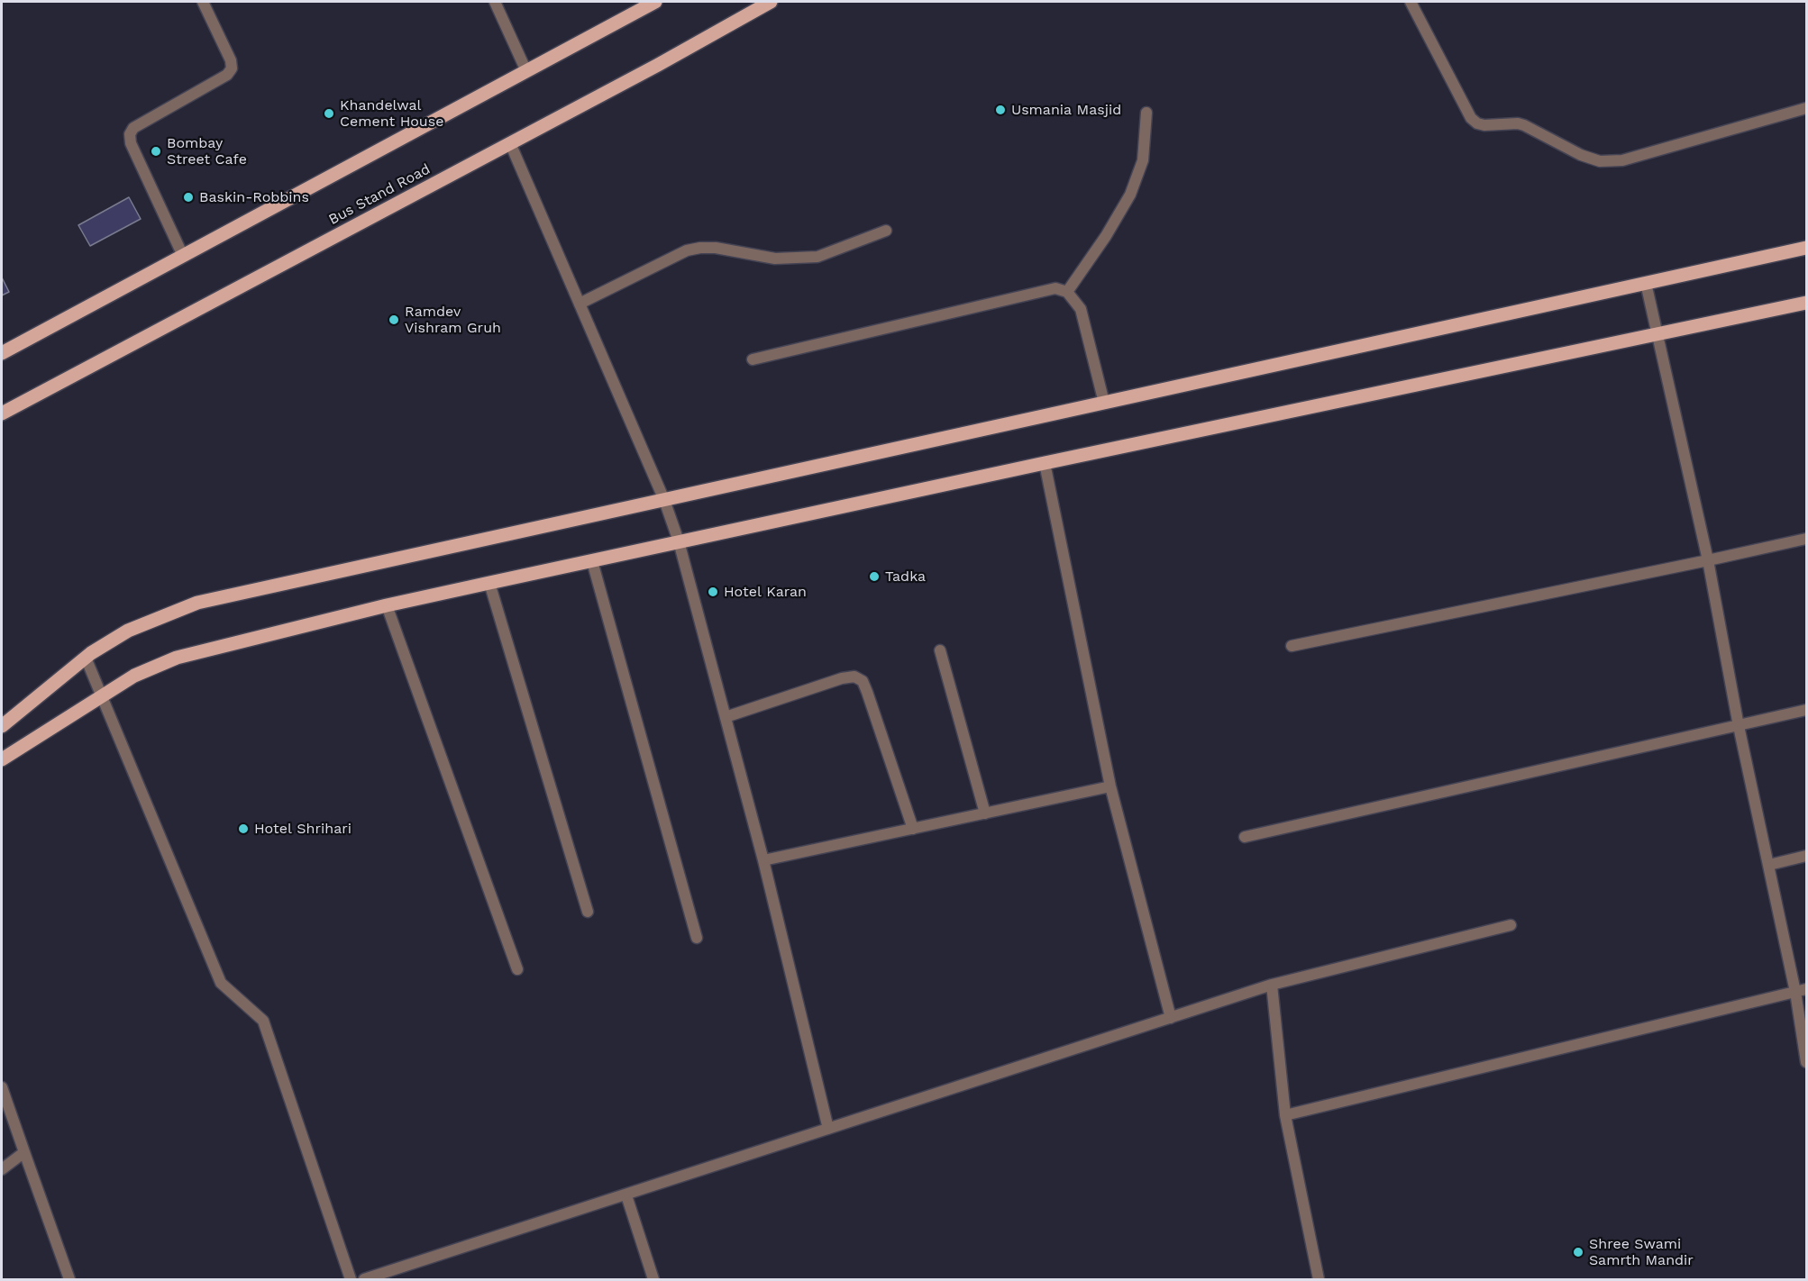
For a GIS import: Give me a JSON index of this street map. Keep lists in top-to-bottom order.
{
  "streets": {
    "main road": ["Bus Stand Road"]
  },
  "places": [
    "Usmania Masjid",
    "Khandelwal Cement House",
    "Bombay Street Cafe",
    "Baskin-Robbins",
    "Ramdev Vishram Gruh",
    "Tadka",
    "Hotel Karan",
    "Hotel Shrihari",
    "Shree Swami Samrth Mandir"
  ]
}
